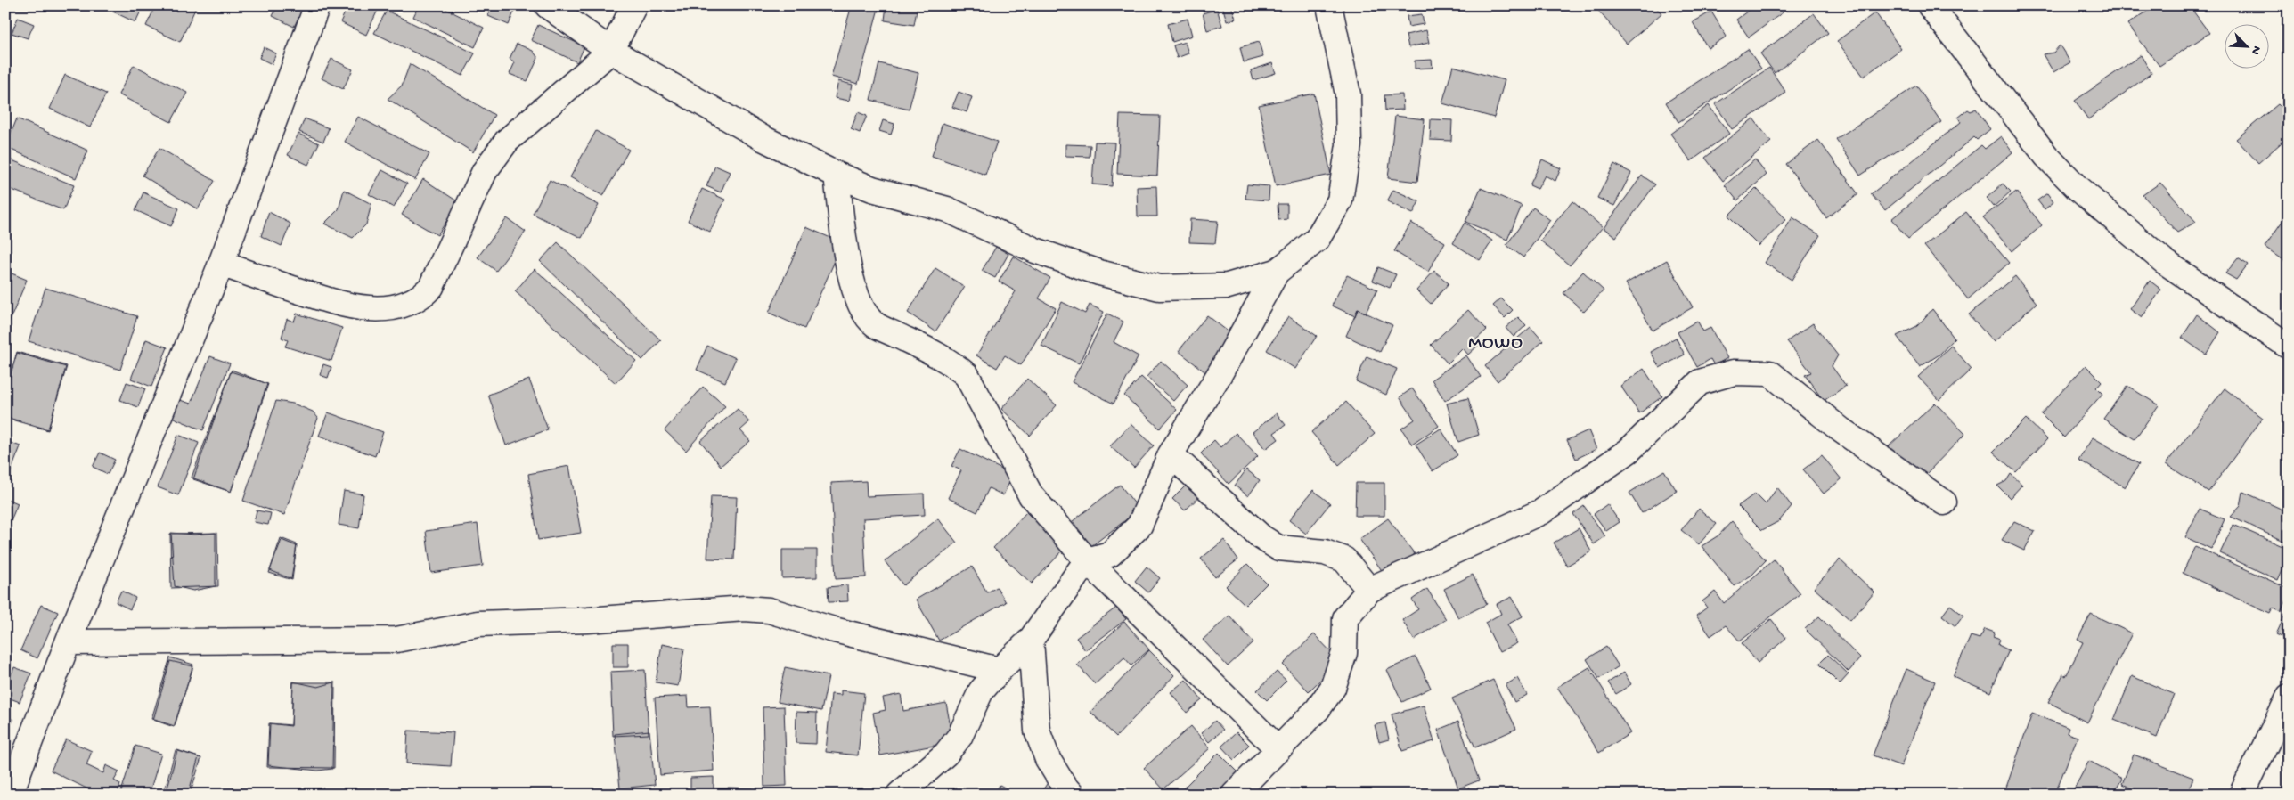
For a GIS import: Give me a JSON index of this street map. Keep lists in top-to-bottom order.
{
  "districts": ["MOWO"],
  "north": "bottom right"
}
